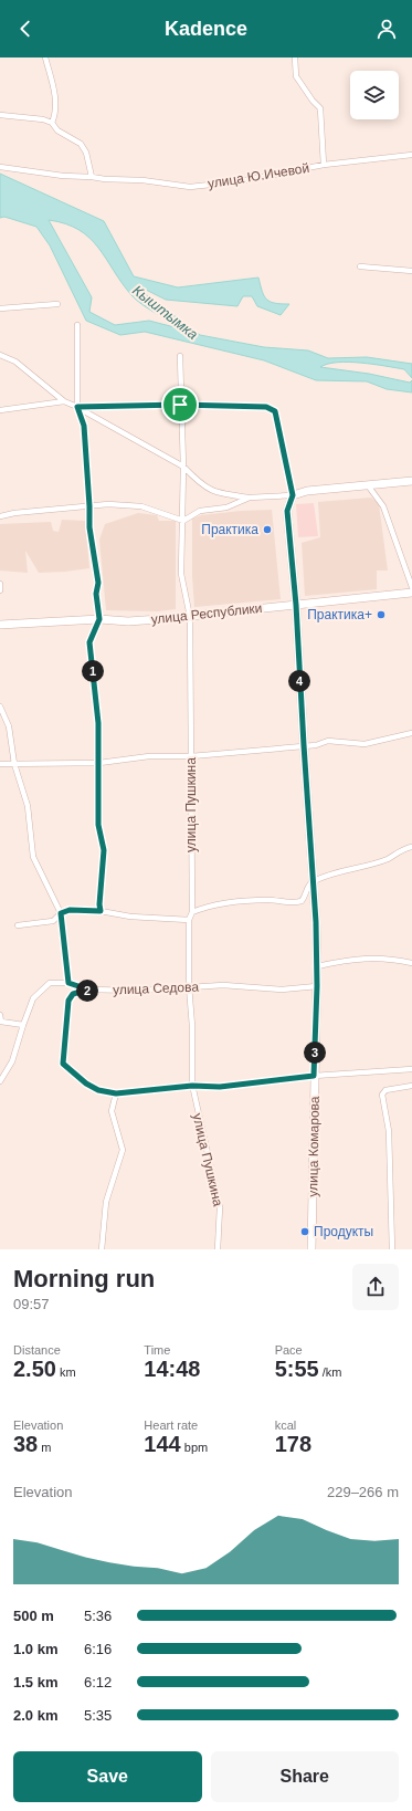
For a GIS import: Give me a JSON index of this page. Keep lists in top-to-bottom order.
{
  "streets": {
    "street": [
      "улица Ю.Ичевой",
      "улица Республики",
      "улица Пушкина",
      "улица Седова",
      "улица Комарова"
    ]
  },
  "crossings": [
    ["улица Республики", "улица Пушкина"],
    ["улица Республики", "улица Комарова"],
    ["улица Пушкина", "улица Седова"],
    ["улица Пушкина", "улица Комарова"],
    ["улица Седова", "улица Комарова"]
  ],
  "water": ["Кыштымка"],
  "places": ["Практика", "Практика+", "Продукты"],
  "page": {
    "header": "Kadence",
    "pins": [
      "1",
      "4",
      "2",
      "3"
    ],
    "heading": ["Morning run", "09:57"],
    "stats": [
      ["Distance", "2.50 km"],
      ["Time", "14:48"],
      ["Pace", "5:55 /km"],
      ["Elevation", "38 m"],
      ["Heart rate", "144 bpm"],
      ["kcal", "178"]
    ],
    "chart": ["Elevation", "229–266 m"],
    "list": [
      {
        "name": "500 m",
        "note": "5:36"
      },
      {
        "name": "1.0 km",
        "note": "6:16"
      },
      {
        "name": "1.5 km",
        "note": "6:12"
      },
      {
        "name": "2.0 km",
        "note": "5:35"
      }
    ],
    "buttons": ["Save", "Share"]
  }
}
